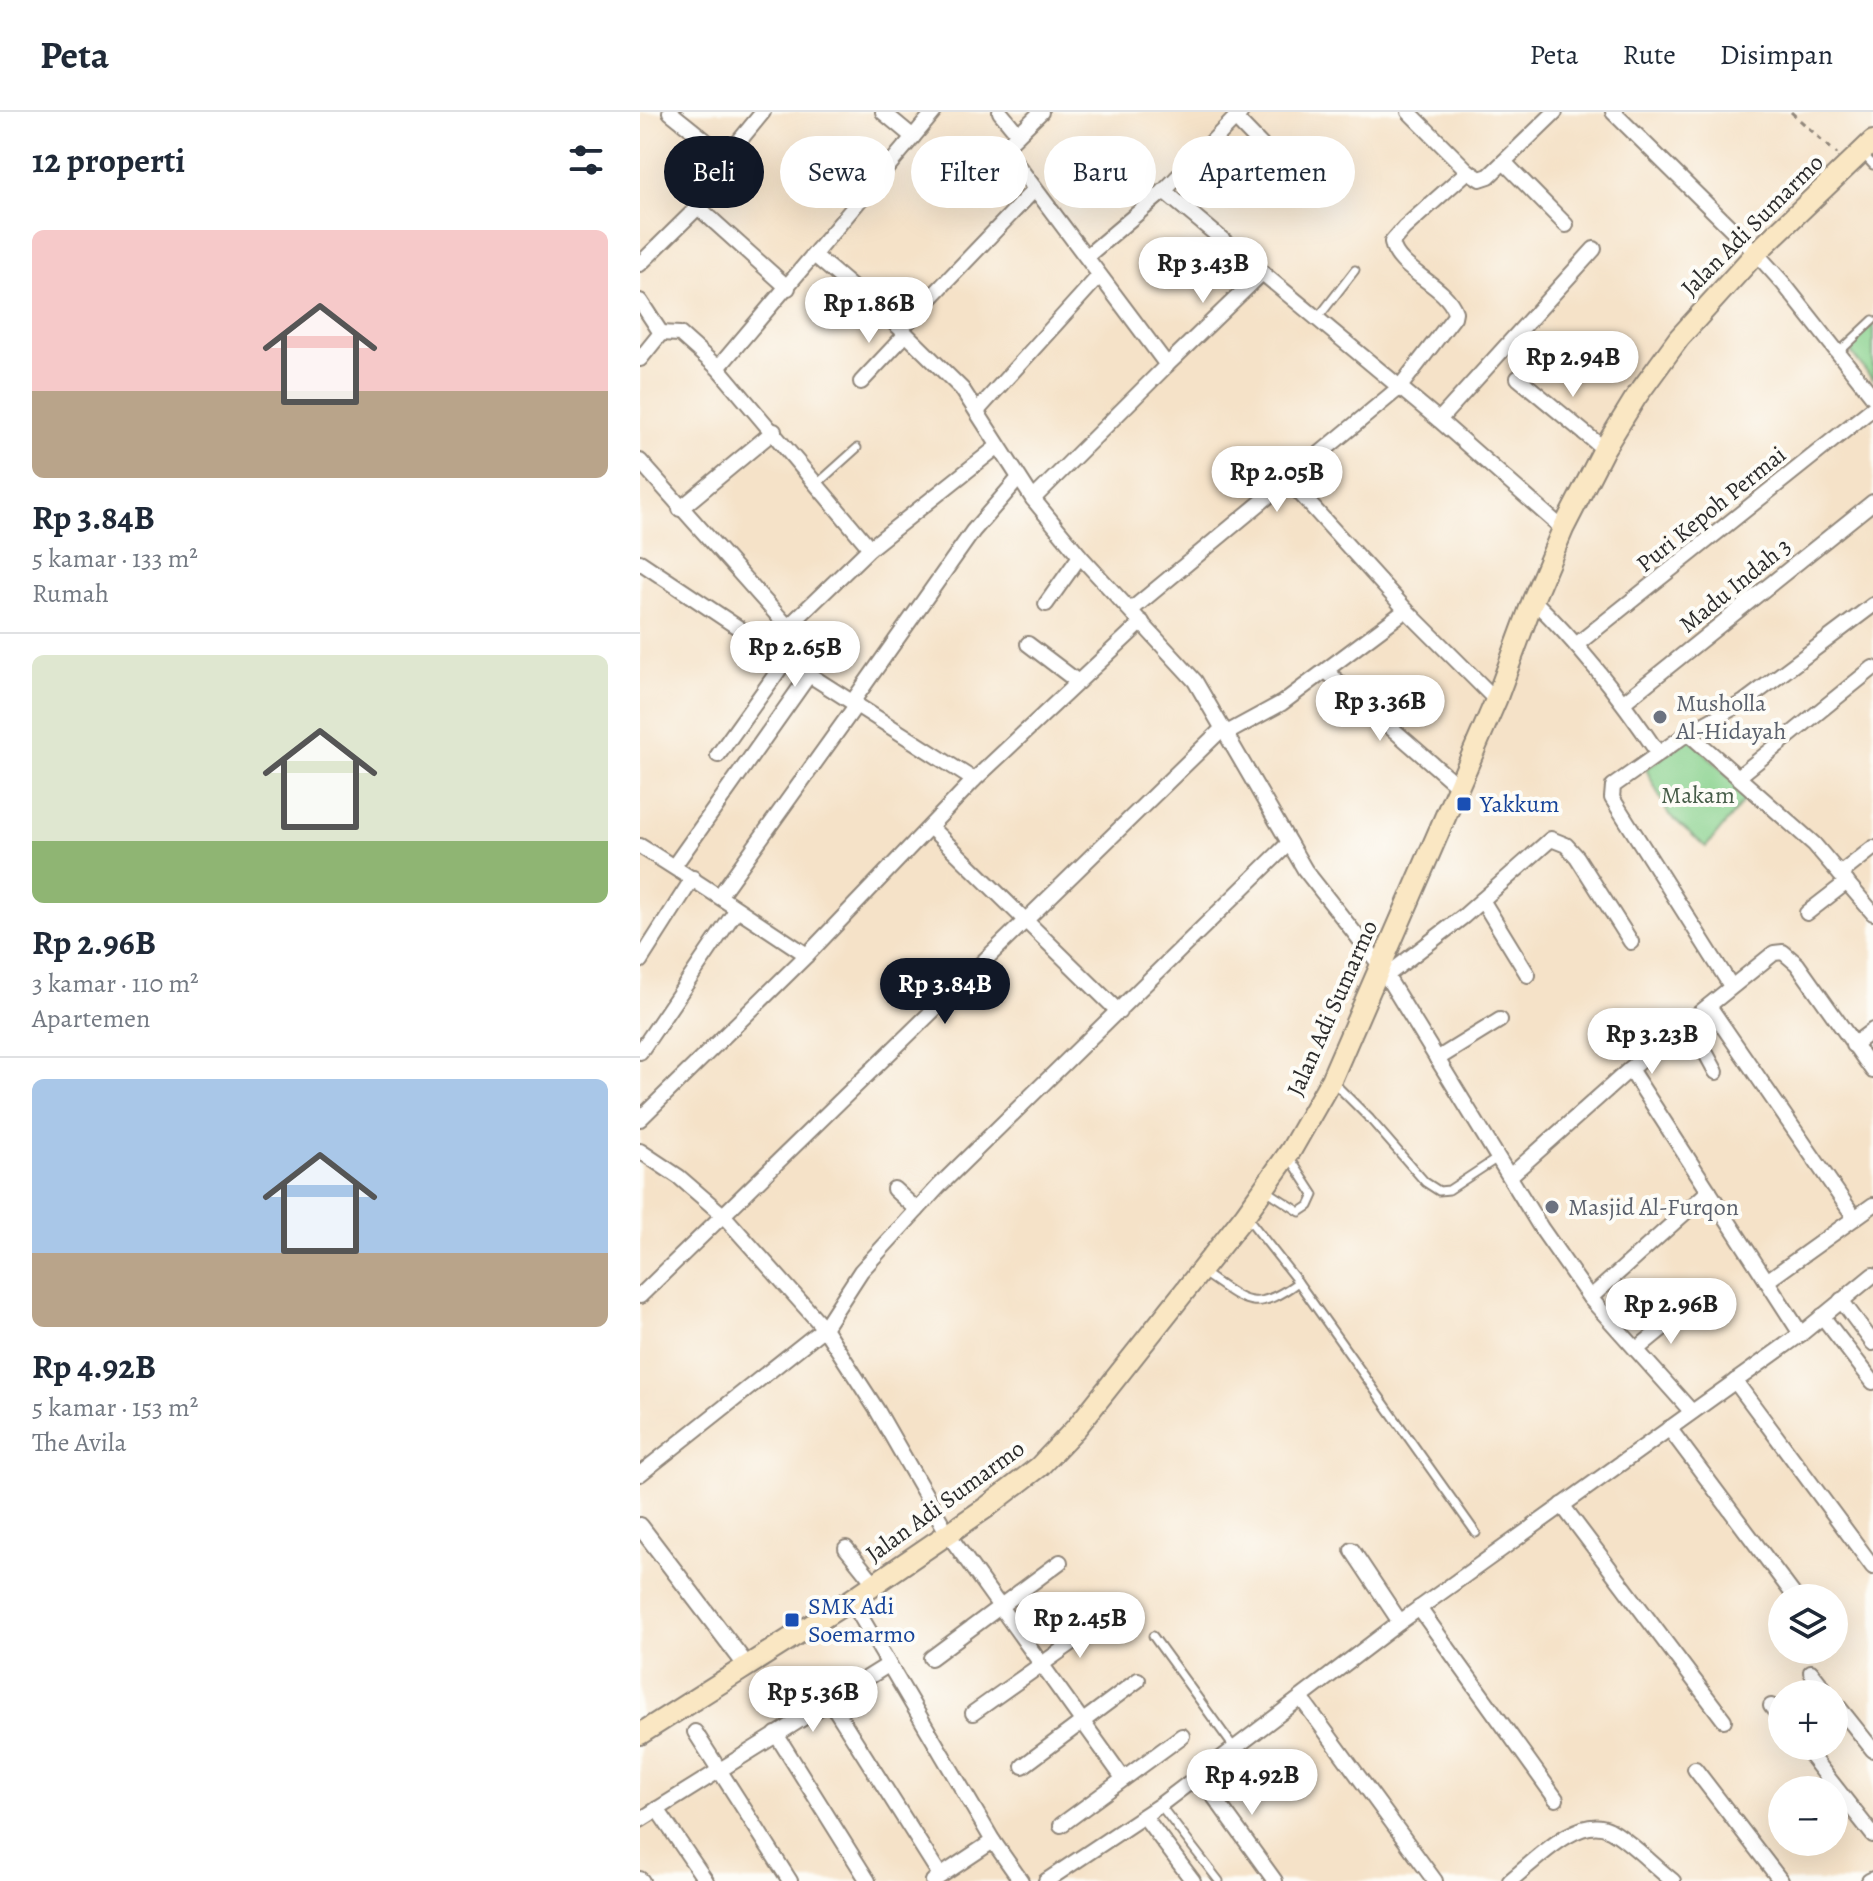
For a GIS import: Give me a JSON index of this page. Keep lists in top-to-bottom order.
{
  "streets": {
    "main road": ["Jalan Adi Sumarmo"],
    "street": ["Puri Kepoh Permai", "Madu Indah 3"]
  },
  "parks": ["Makam"],
  "places": {
    "other": ["Musholla Al-Hidayah", "Masjid Al-Furqon"],
    "transit": ["Yakkum", "SMK Adi Soemarmo"]
  },
  "page": {
    "header": "Peta",
    "nav": ["Peta", "Rute", "Disimpan"],
    "heading": "12 properti",
    "chip": [
      "Beli",
      "Sewa",
      "Filter",
      "Baru",
      "Apartemen"
    ],
    "list": [
      {
        "name": "Rp 3.84B",
        "note": "5 kamar · 133 m² · Rumah"
      },
      {
        "name": "Rp 2.96B",
        "note": "3 kamar · 110 m² · Apartemen"
      },
      {
        "name": "Rp 4.92B",
        "note": "5 kamar · 153 m² · The Avila"
      }
    ],
    "price": [
      "Rp 3.43B",
      "Rp 1.86B",
      "Rp 2.94B",
      "Rp 2.05B",
      "Rp 2.65B",
      "Rp 3.36B",
      "Rp 3.84B",
      "Rp 3.23B",
      "Rp 2.96B",
      "Rp 2.45B",
      "Rp 5.36B",
      "Rp 4.92B"
    ],
    "map_buttons": ["+", "−"]
  }
}
